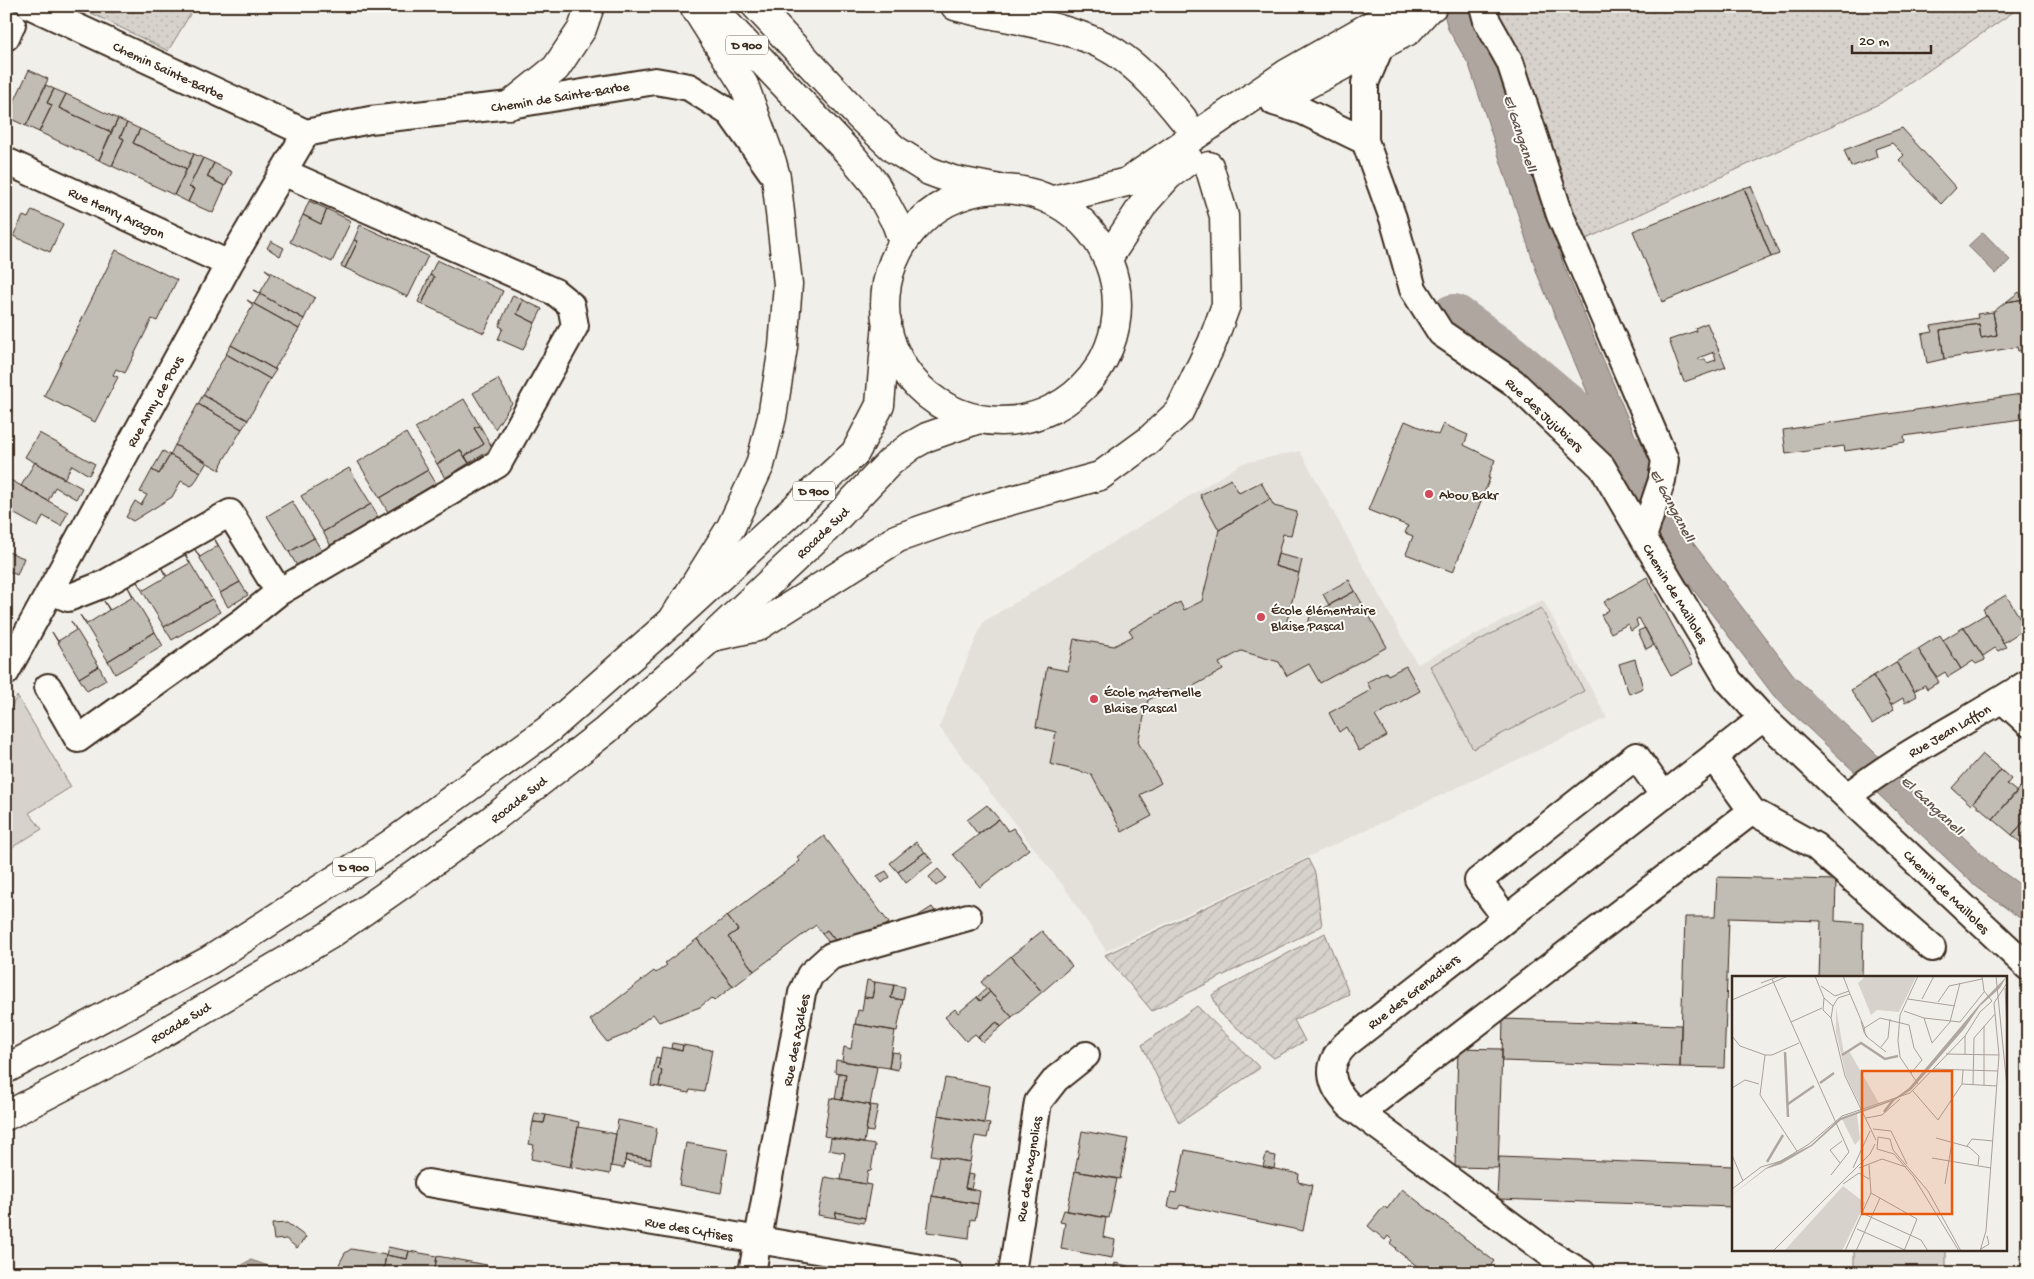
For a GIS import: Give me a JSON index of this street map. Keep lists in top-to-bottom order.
{
  "streets": {
    "main road": ["D 900", "Rocade Sud"],
    "street": [
      "Chemin Sainte-Barbe",
      "Chemin de Sainte-Barbe",
      "Rue Henry Aragon",
      "Rue Anny de Pous",
      "Rue des Jujubiers",
      "Chemin de Mailloles",
      "Rue Jean Laffon",
      "Rue des Grenadiers",
      "Rue des Azalées",
      "Rue des Magnolias",
      "Rue des Cytises"
    ]
  },
  "crossings": [
    ["Chemin Sainte-Barbe", "Chemin de Sainte-Barbe"],
    ["Chemin Sainte-Barbe", "Rue Anny de Pous"],
    ["Chemin de Sainte-Barbe", "Rue Anny de Pous"],
    ["Rue Henry Aragon", "Rue Anny de Pous"],
    ["Rue des Jujubiers", "Chemin de Mailloles"],
    ["Chemin de Mailloles", "Rue Jean Laffon"],
    ["Chemin de Mailloles", "Rue des Grenadiers"],
    ["Rue des Azalées", "Rue des Cytises"]
  ],
  "water": ["El Ganganell"],
  "places": ["Abou Bakr", "École élémentaire Blaise Pascal", "École maternelle Blaise Pascal"],
  "scale_bar": "20 m"
}
